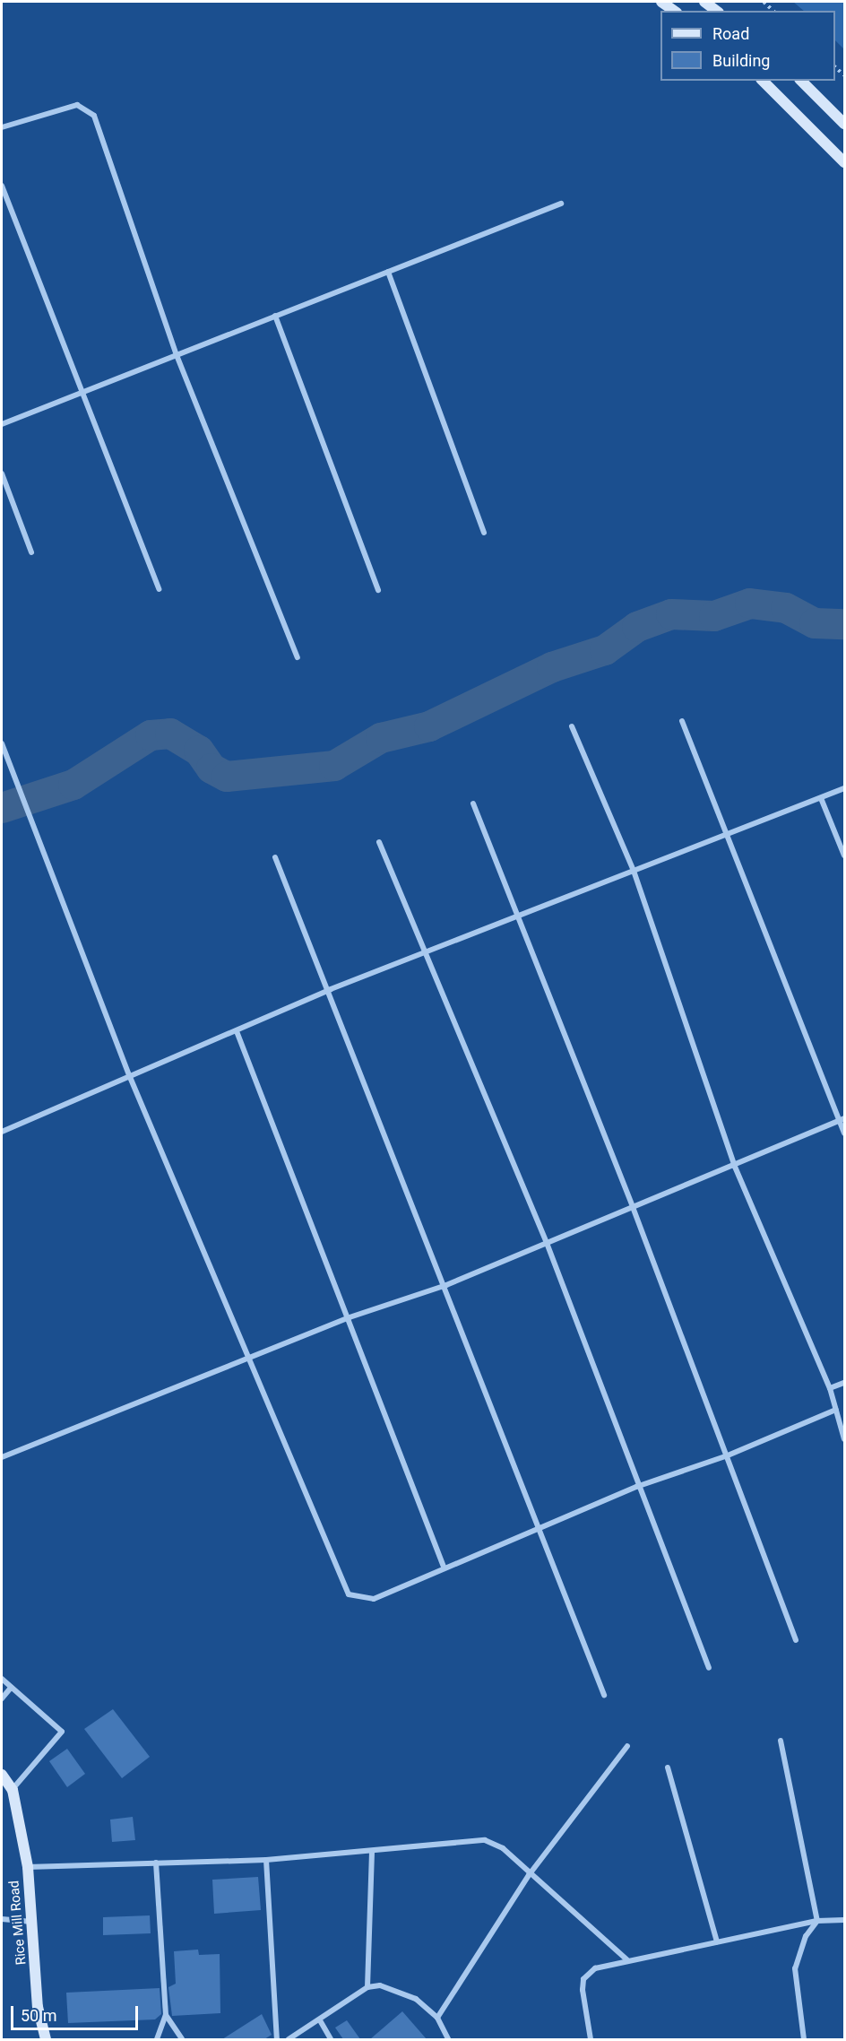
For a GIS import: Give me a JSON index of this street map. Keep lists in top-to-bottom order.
{
  "streets": {
    "main road": ["Rice Mill Road"]
  },
  "legend": ["Road", "Building"],
  "scale_bar": "50 m"
}
